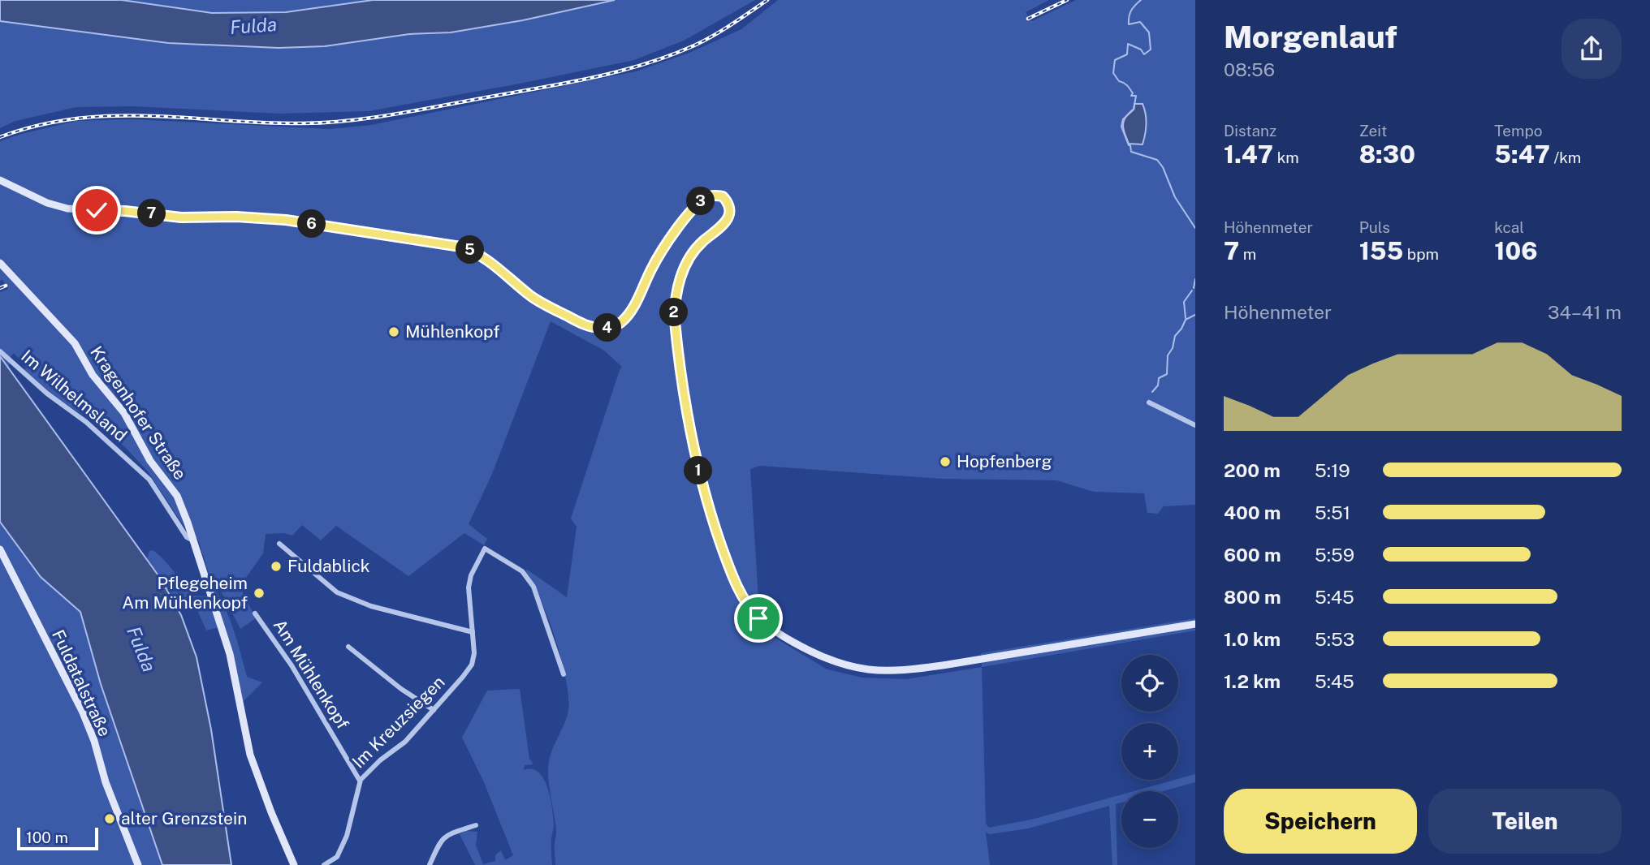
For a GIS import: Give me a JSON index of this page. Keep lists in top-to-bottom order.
{
  "streets": {
    "street": [
      "Im Wilhelmsland",
      "Kragenhofer Straße",
      "Am Mühlenkopf",
      "Fuldatalstraße",
      "Im Kreuzsiegen"
    ]
  },
  "crossings": [
    ["Im Wilhelmsland", "Kragenhofer Straße"],
    ["Am Mühlenkopf", "Im Kreuzsiegen"]
  ],
  "water": ["Fulda"],
  "places": [
    "Mühlenkopf",
    "Hopfenberg",
    "Fuldablick",
    "Pflegeheim Am Mühlenkopf",
    "alter Grenzstein"
  ],
  "scale_bar": "100 m",
  "page": {
    "heading": ["Morgenlauf", "08:56"],
    "stats": [
      ["Distanz", "1.47 km"],
      ["Zeit", "8:30"],
      ["Tempo", "5:47 /km"],
      ["Höhenmeter", "7 m"],
      ["Puls", "155 bpm"],
      ["kcal", "106"]
    ],
    "pins": [
      "3",
      "7",
      "6",
      "5",
      "2",
      "4",
      "1"
    ],
    "chart": ["Höhenmeter", "34–41 m"],
    "list": [
      {
        "name": "200 m",
        "note": "5:19"
      },
      {
        "name": "400 m",
        "note": "5:51"
      },
      {
        "name": "600 m",
        "note": "5:59"
      },
      {
        "name": "800 m",
        "note": "5:45"
      },
      {
        "name": "1.0 km",
        "note": "5:53"
      },
      {
        "name": "1.2 km",
        "note": "5:45"
      }
    ],
    "map_buttons": ["+", "−"],
    "buttons": ["Speichern", "Teilen"],
    "scale": "100 m"
  }
}
